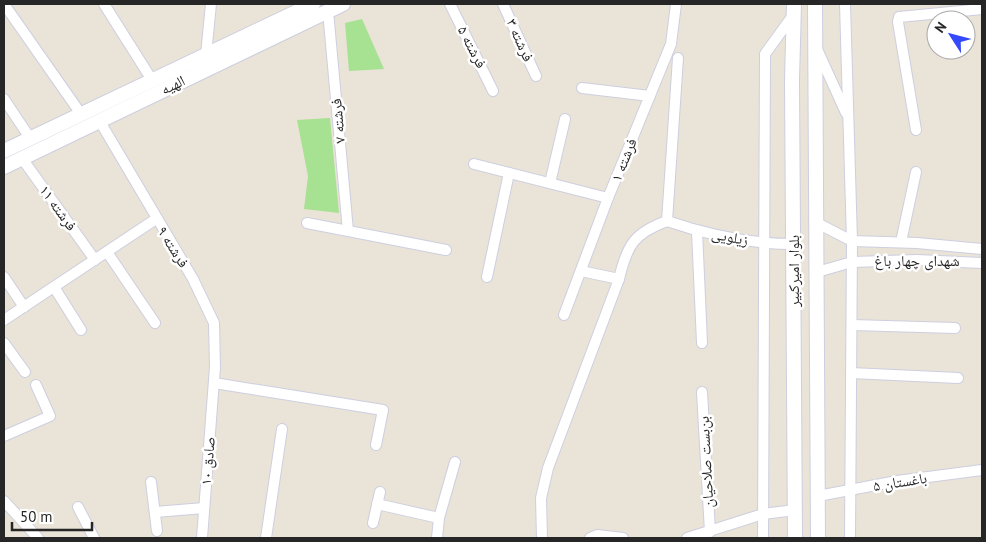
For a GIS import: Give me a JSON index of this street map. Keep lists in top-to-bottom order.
{
  "streets": {
    "main road": ["الهیه", "بلوار امیرکبیر"],
    "street": [
      "فرشته ۳",
      "فرشته ۵",
      "فرشته ۷",
      "فرشته ۱",
      "فرشته ۱۱",
      "زیلویی",
      "فرشته ۹",
      "شهدای چهار باغ",
      "صادق ۱۰",
      "بن‌بست صلاحیان",
      "باغستان ۵"
    ]
  },
  "crossings": [
    ["الهیه", "فرشته ۷"],
    ["الهیه", "فرشته ۱۱"],
    ["الهیه", "فرشته ۹"],
    ["زیلویی", "بلوار امیرکبیر"],
    ["فرشته ۹", "صادق ۱۰"],
    ["شهدای چهار باغ", "بلوار امیرکبیر"],
    ["بلوار امیرکبیر", "باغستان ۵"]
  ],
  "scale_bar": "50 m",
  "north": "top left"
}
